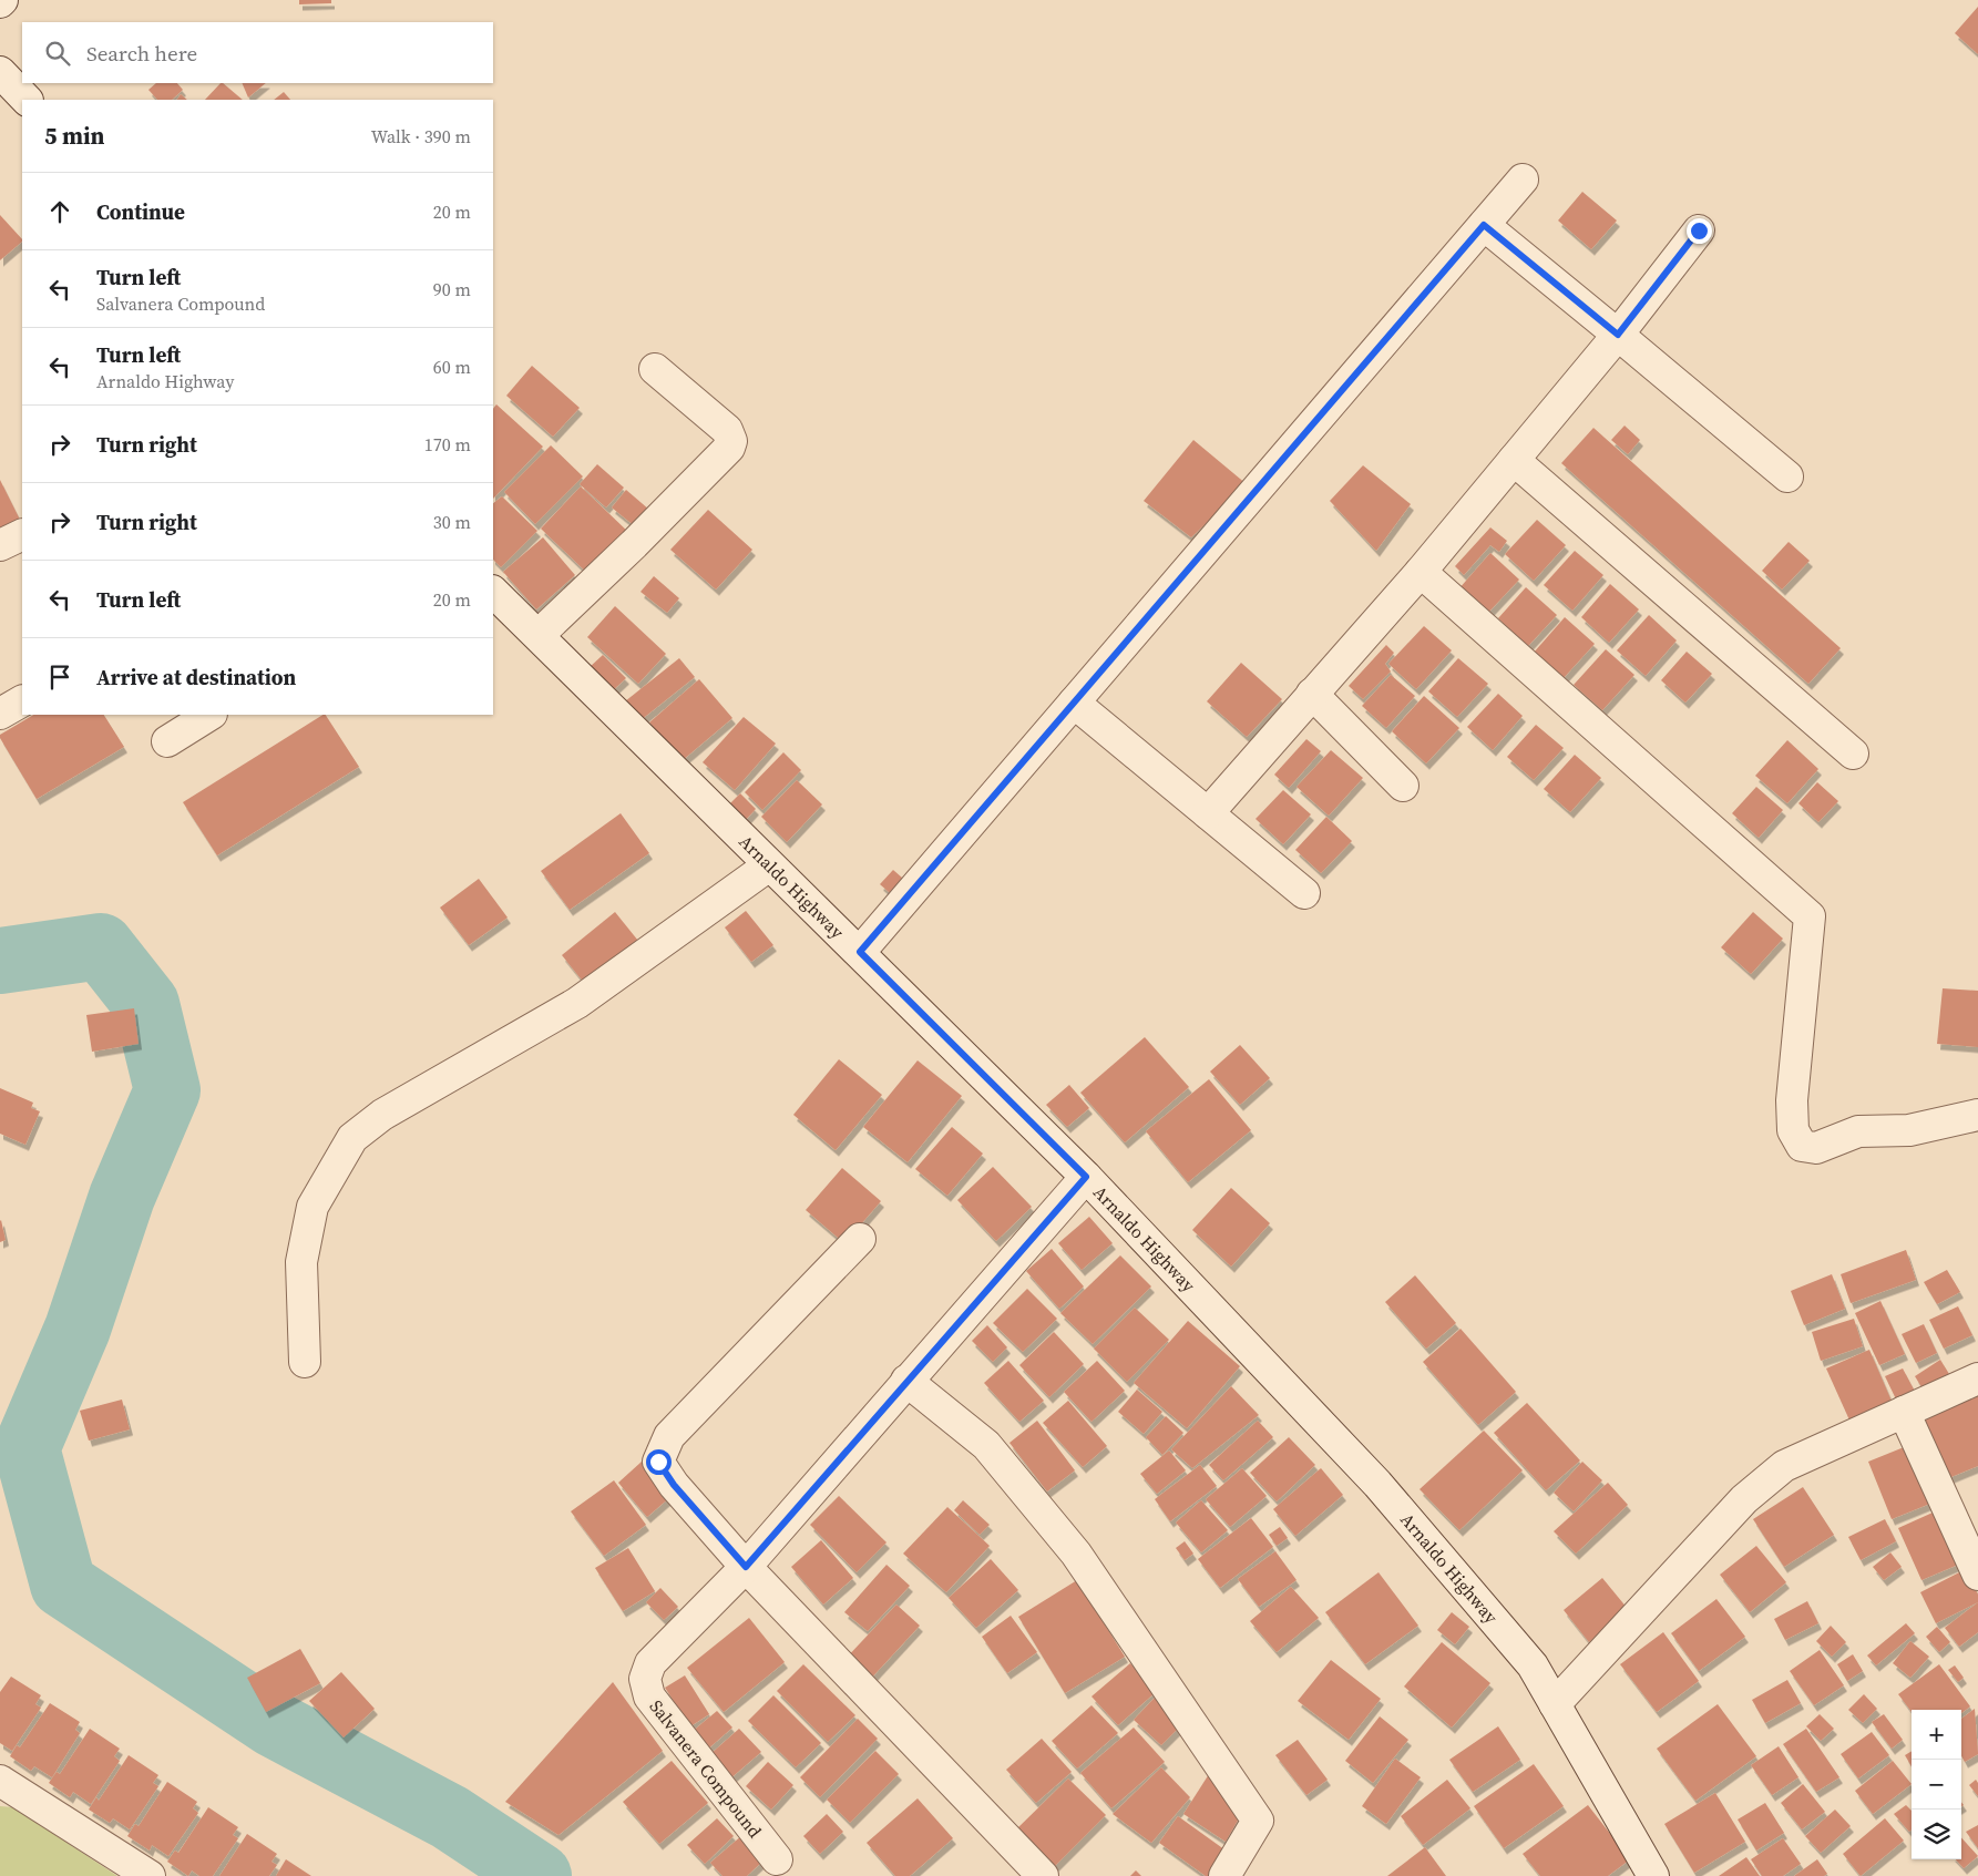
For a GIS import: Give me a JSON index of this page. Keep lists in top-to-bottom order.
{
  "streets": {
    "street": ["Arnaldo Highway", "Salvanera Compound"]
  },
  "crossings": [
    ["Arnaldo Highway", "Salvanera Compound"]
  ],
  "page": {
    "search": "Search here",
    "heading": ["5 min", "Walk · 390 m"],
    "list": [
      ["Continue", "20 m"],
      ["Turn left", "Salvanera Compound", "90 m"],
      ["Turn left", "Arnaldo Highway", "60 m"],
      ["Turn right", "170 m"],
      ["Turn right", "30 m"],
      ["Turn left", "20 m"],
      "Arrive at destination"
    ],
    "map_buttons": ["+", "−"]
  }
}
